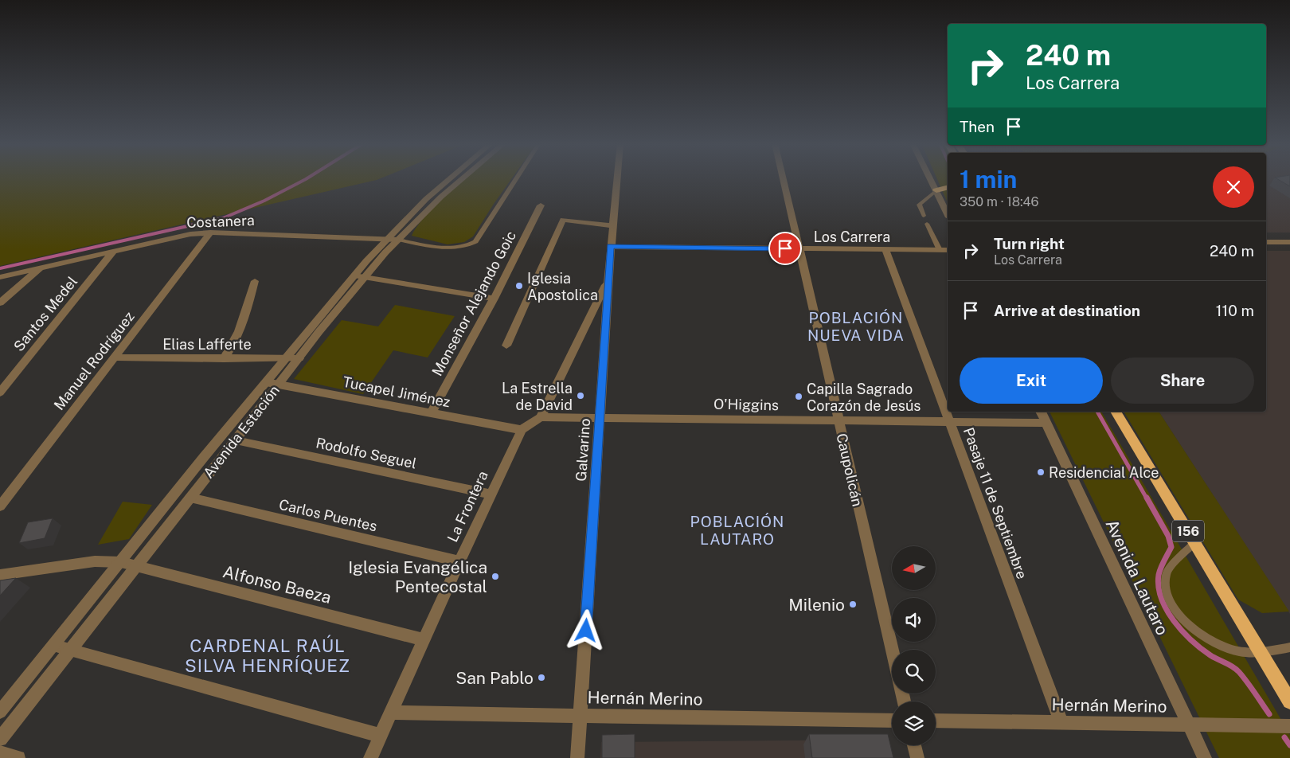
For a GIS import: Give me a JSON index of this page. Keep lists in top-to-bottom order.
{
  "streets": {
    "highway": ["156"],
    "street": [
      "Costanera",
      "Los Carrera",
      "Monseñor Alejando Goic",
      "Santos Medel",
      "Elias Lafferte",
      "Manuel Rodríguez",
      "Tucapel Jiménez",
      "O'Higgins",
      "Avenida Estación",
      "Galvarino",
      "Rodolfo Seguel",
      "Caupolicán",
      "Pasaje 11 de Septiembre",
      "La Frontera",
      "Carlos Puentes",
      "Avenida Lautaro",
      "Alfonso Baeza",
      "Hernán Merino"
    ]
  },
  "crossings": [
    ["Costanera", "Santos Medel"],
    ["Costanera", "Manuel Rodríguez"],
    ["Costanera", "Avenida Estación"],
    ["Los Carrera", "Galvarino"],
    ["Los Carrera", "Caupolicán"],
    ["Los Carrera", "Pasaje 11 de Septiembre"],
    ["Monseñor Alejando Goic", "Tucapel Jiménez"],
    ["Elias Lafferte", "Manuel Rodríguez"],
    ["Elias Lafferte", "Avenida Estación"],
    ["Tucapel Jiménez", "Avenida Estación"],
    ["Tucapel Jiménez", "La Frontera"],
    ["O'Higgins", "Galvarino"],
    ["O'Higgins", "Caupolicán"],
    ["O'Higgins", "Pasaje 11 de Septiembre"],
    ["O'Higgins", "Avenida Lautaro"],
    ["Avenida Estación", "Rodolfo Seguel"],
    ["Avenida Estación", "Carlos Puentes"],
    ["Avenida Estación", "Alfonso Baeza"],
    ["Galvarino", "Hernán Merino"],
    ["Rodolfo Seguel", "La Frontera"],
    ["Pasaje 11 de Septiembre", "Hernán Merino"],
    ["La Frontera", "Carlos Puentes"],
    ["La Frontera", "Alfonso Baeza"],
    ["La Frontera", "Hernán Merino"],
    ["Avenida Lautaro", "Hernán Merino"]
  ],
  "districts": ["POBLACIÓN NUEVA VIDA", "POBLACIÓN LAUTARO", "CARDENAL RAÚL SILVA HENRÍQUEZ"],
  "places": [
    "Iglesia Apostolica",
    "La Estrella de David",
    "Capilla Sagrado Corazón de Jesús",
    "Residencial Alce",
    "Iglesia Evangélica Pentecostal",
    "Milenio",
    "San Pablo"
  ],
  "north": "left",
  "page": {
    "turn": ["240 m", "Los Carrera"],
    "then": "Then",
    "heading": ["1 min", "350 m · 18:46"],
    "list": [
      {
        "name": "Turn right",
        "note": "Los Carrera",
        "value": "240 m"
      },
      {
        "name": "Arrive at destination",
        "value": "110 m"
      }
    ],
    "buttons": ["Exit", "Share"]
  }
}
